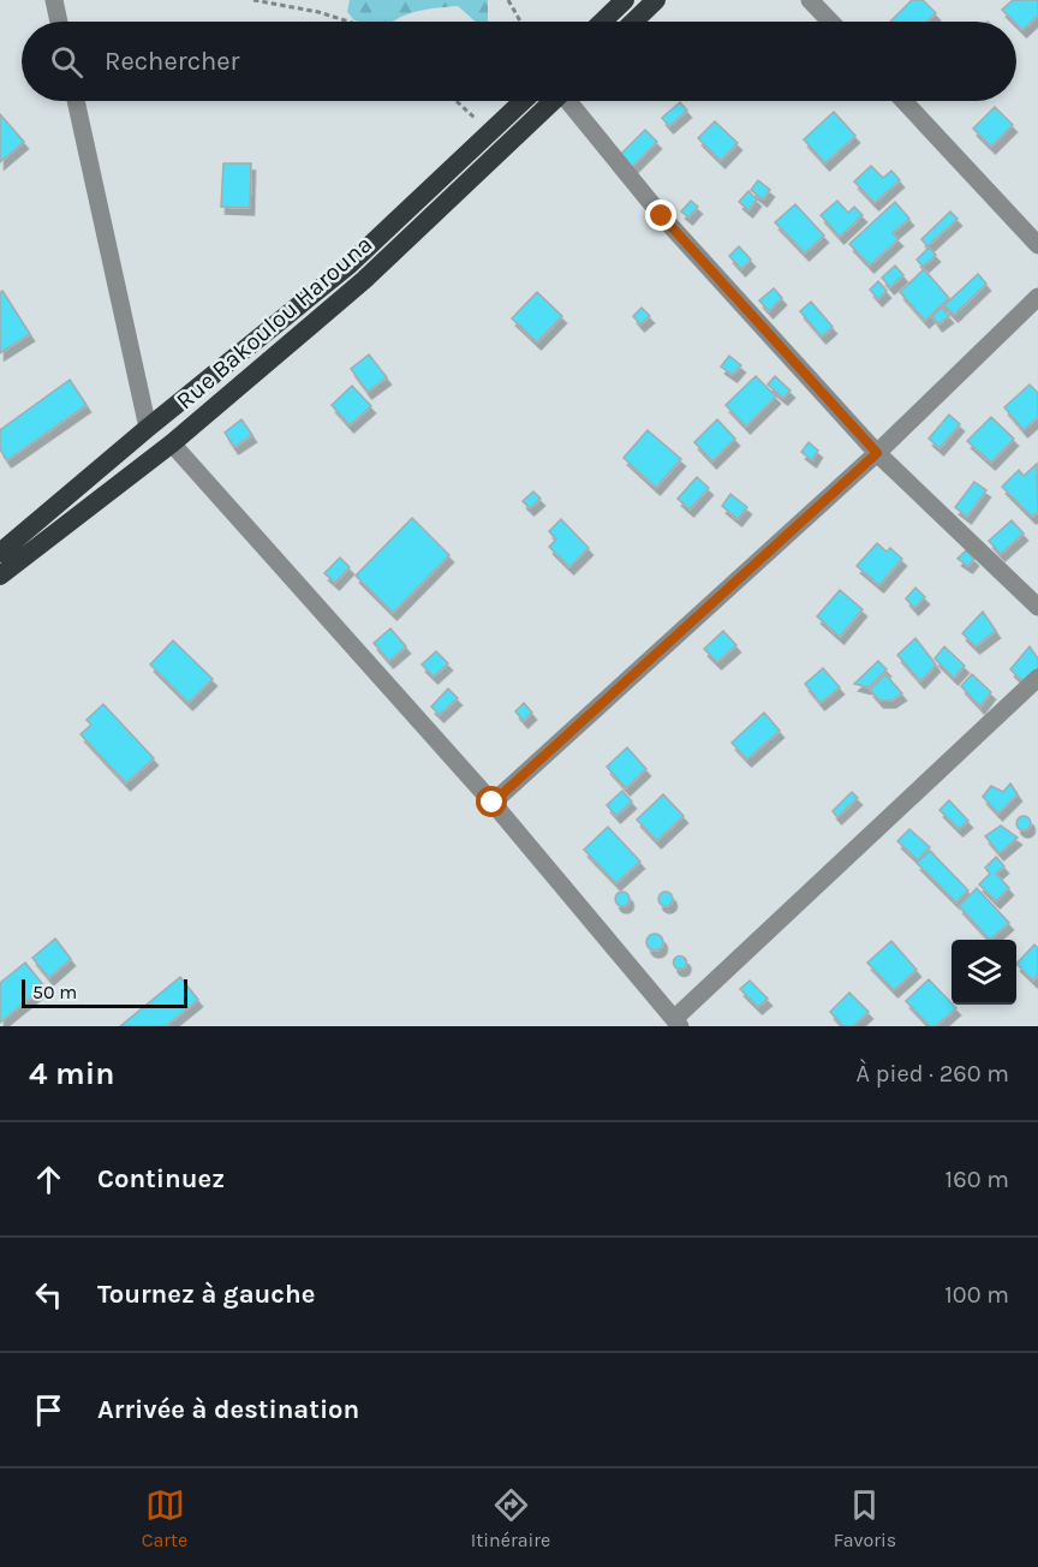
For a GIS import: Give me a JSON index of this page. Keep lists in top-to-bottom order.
{
  "streets": {
    "highway": ["Rue Bakoulou Harouna"]
  },
  "scale_bar": "50 m",
  "page": {
    "search": "Rechercher",
    "scale": "50 m",
    "heading": ["4 min", "À pied · 260 m"],
    "list": [
      ["Continuez", "160 m"],
      ["Tournez à gauche", "100 m"],
      "Arrivée à destination"
    ],
    "nav": ["Carte", "Itinéraire", "Favoris"]
  }
}
